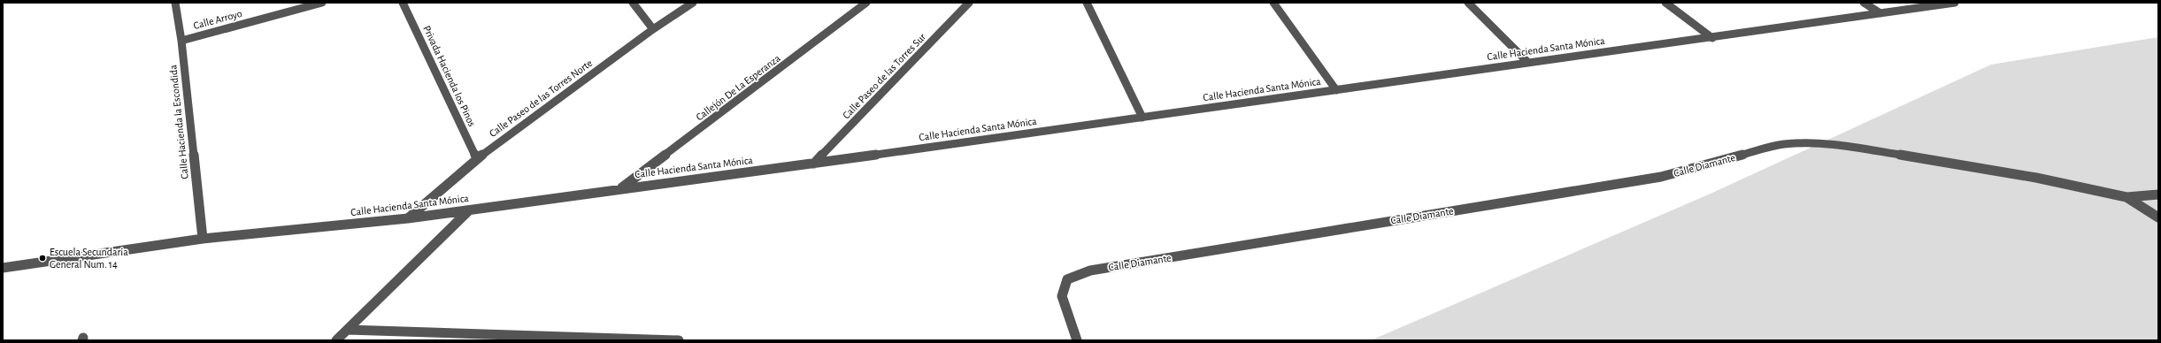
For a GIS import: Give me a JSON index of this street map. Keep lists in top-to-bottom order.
{
  "streets": {
    "street": [
      "Calle Arroyo",
      "Calle Hacienda Santa Mónica",
      "Privada Hacienda los Pinos",
      "Calle Paseo de las Torres Sur",
      "Callejón De La Esperanza",
      "Calle Paseo de las Torres Norte",
      "Calle Hacienda la Escondida",
      "Calle Diamante"
    ]
  },
  "crossings": [
    ["Calle Arroyo", "Calle Hacienda la Escondida"],
    ["Calle Hacienda Santa Mónica", "Calle Paseo de las Torres Sur"],
    ["Calle Hacienda Santa Mónica", "Callejón De La Esperanza"],
    ["Calle Hacienda Santa Mónica", "Calle Paseo de las Torres Norte"],
    ["Calle Hacienda Santa Mónica", "Calle Hacienda la Escondida"],
    ["Privada Hacienda los Pinos", "Calle Paseo de las Torres Norte"]
  ],
  "places": ["Escuela Secundaria General Num. 14"]
}
